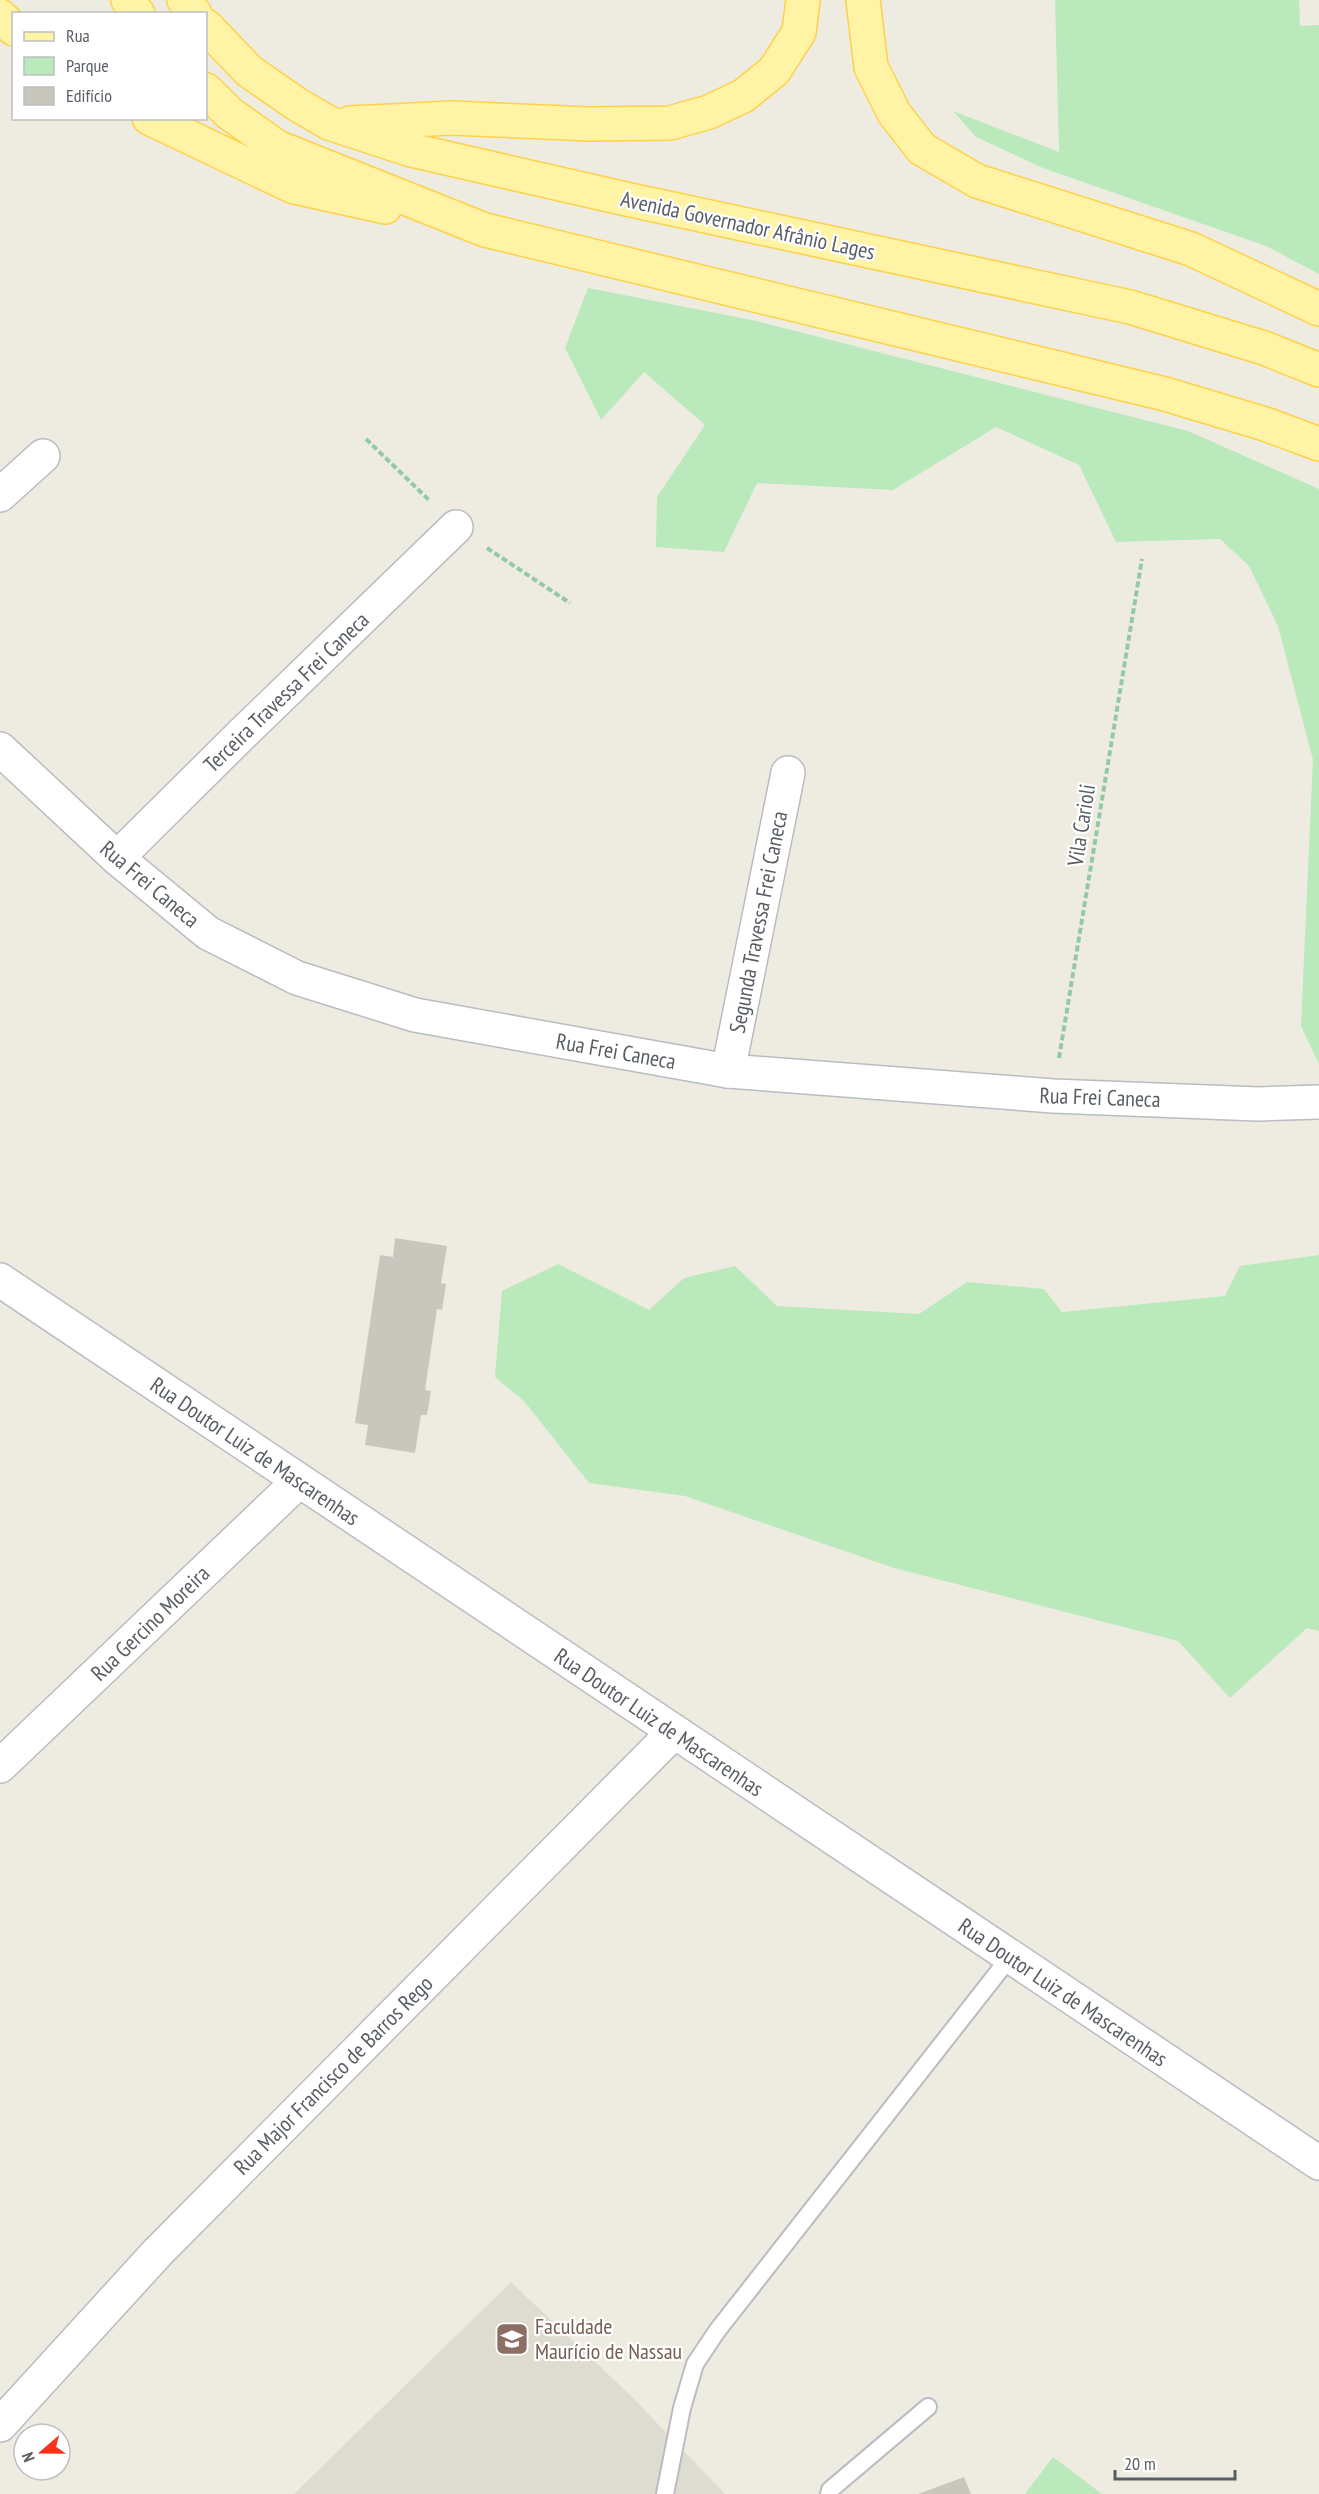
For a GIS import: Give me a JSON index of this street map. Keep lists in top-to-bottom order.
{
  "streets": {
    "main road": ["Avenida Governador Afrânio Lages"],
    "street": [
      "Terceira Travessa Frei Caneca",
      "Rua Frei Caneca",
      "Segunda Travessa Frei Caneca",
      "Rua Doutor Luiz de Mascarenhas",
      "Rua Gercino Moreira",
      "Rua Major Francisco de Barros Rego"
    ],
    "path": ["Vila Carioli"]
  },
  "crossings": [
    ["Terceira Travessa Frei Caneca", "Rua Frei Caneca"],
    ["Vila Carioli", "Rua Frei Caneca"],
    ["Rua Frei Caneca", "Segunda Travessa Frei Caneca"],
    ["Rua Doutor Luiz de Mascarenhas", "Rua Gercino Moreira"],
    ["Rua Doutor Luiz de Mascarenhas", "Rua Major Francisco de Barros Rego"]
  ],
  "places": {
    "school or university": ["Faculdade Maurício de Nassau"]
  },
  "legend": ["Rua", "Parque", "Edifício"],
  "scale_bar": "20 m",
  "north": "left"
}
